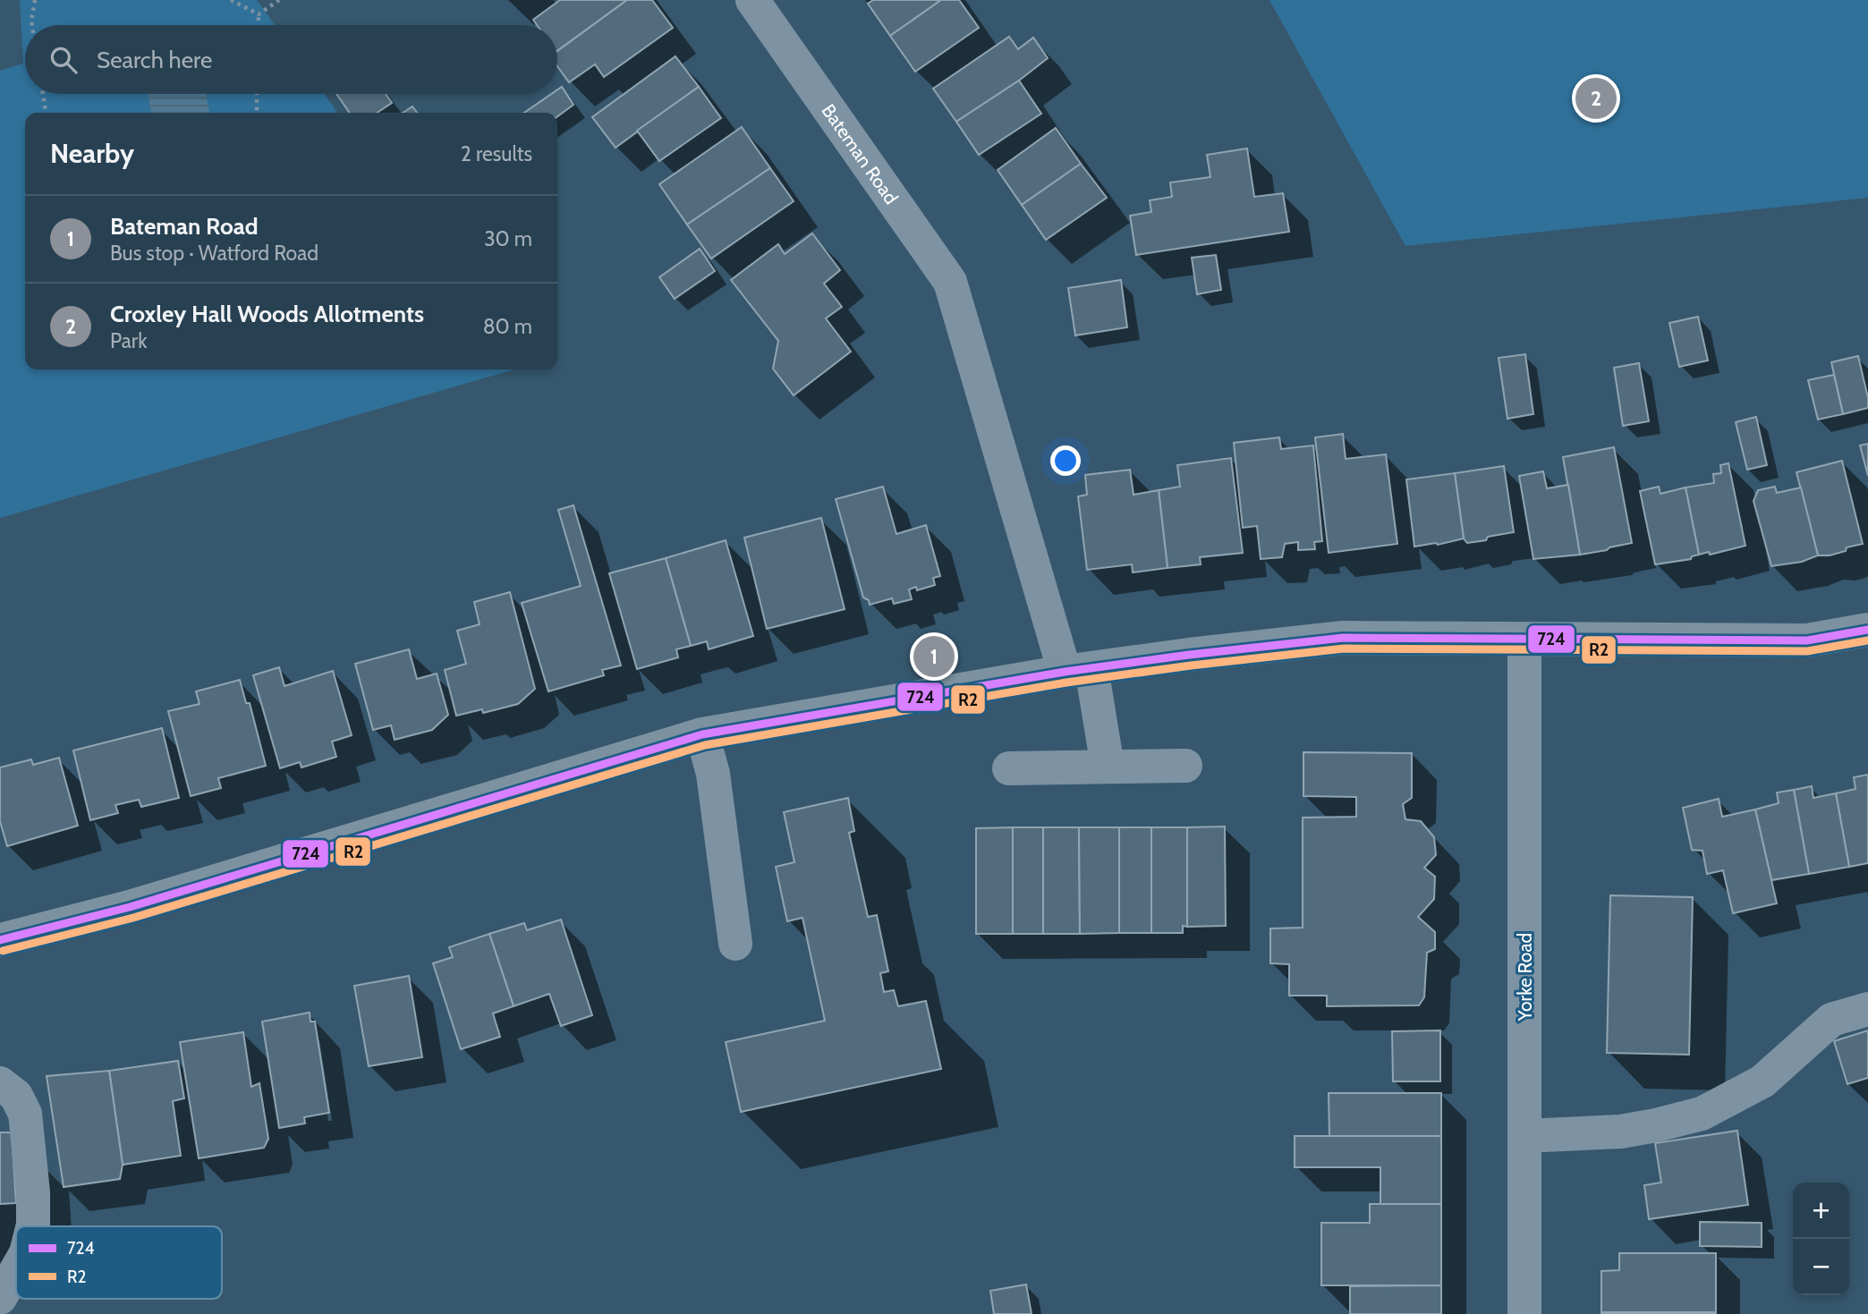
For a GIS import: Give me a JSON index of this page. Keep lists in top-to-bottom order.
{
  "streets": {
    "street": ["Bateman Road", "Yorke Road"]
  },
  "lines": ["transit line 724", "transit line R2"],
  "legend": ["724", "R2"],
  "page": {
    "search": "Search here",
    "pins": ["2", "1"],
    "heading": ["Nearby", "2 results"],
    "list": [
      {
        "mark": "1",
        "name": "Bateman Road",
        "note": "Bus stop · Watford Road",
        "value": "30 m"
      },
      {
        "mark": "2",
        "name": "Croxley Hall Woods Allotments",
        "note": "Park",
        "value": "80 m"
      }
    ],
    "map_buttons": ["+", "−"]
  }
}
